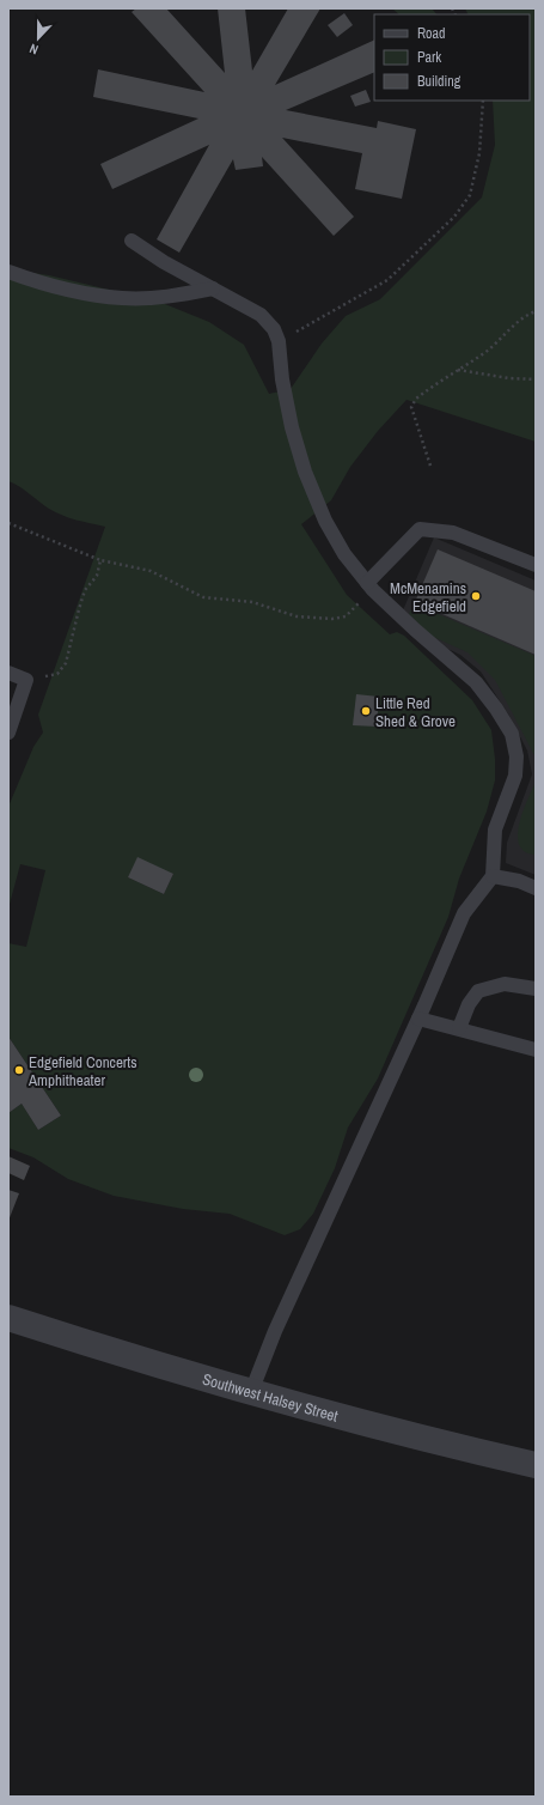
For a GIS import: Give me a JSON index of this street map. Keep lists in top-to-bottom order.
{
  "streets": {
    "street": ["Southwest Halsey Street"]
  },
  "places": ["McMenamins Edgefield", "Little Red Shed & Grove", "Edgefield Concerts Amphitheater"],
  "legend": ["Road", "Park", "Building"],
  "north": "bottom"
}
